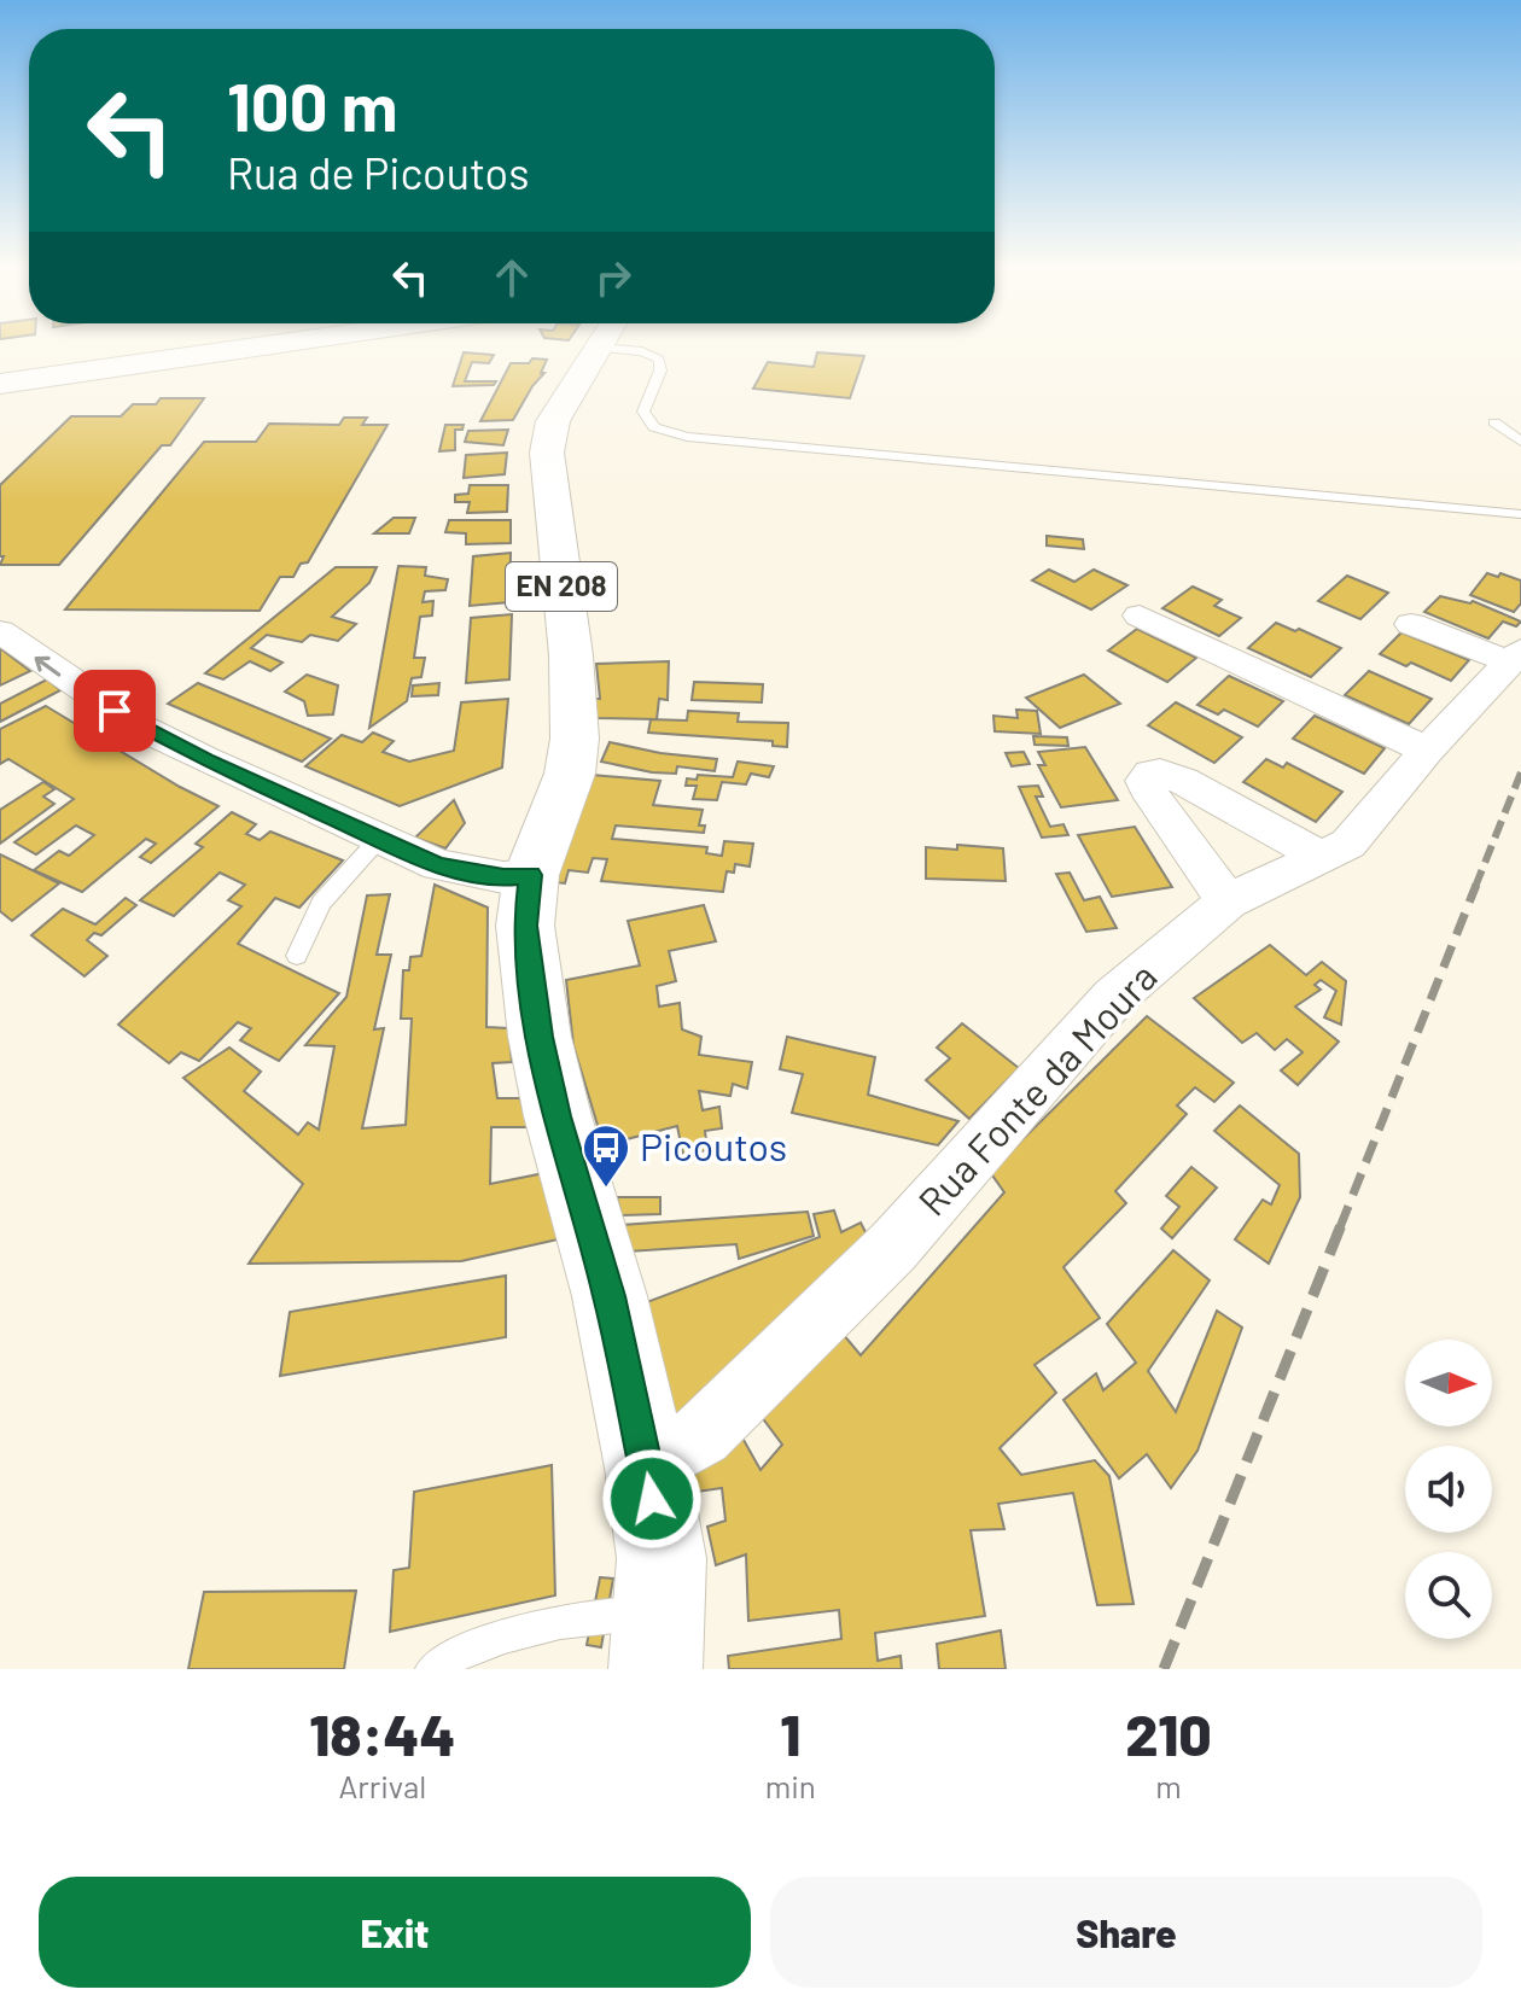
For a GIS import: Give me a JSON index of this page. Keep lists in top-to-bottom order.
{
  "streets": {
    "main road": ["EN 208"],
    "street": ["Rua Fonte da Moura"]
  },
  "crossings": [
    ["EN 208", "Rua Fonte da Moura"]
  ],
  "places": {
    "bus stop": ["Picoutos"]
  },
  "north": "right",
  "page": {
    "turn": ["100 m", "Rua de Picoutos"],
    "eta": [
      "18:44",
      "Arrival",
      "1",
      "min",
      "210",
      "m"
    ],
    "buttons": ["Exit", "Share"]
  }
}
